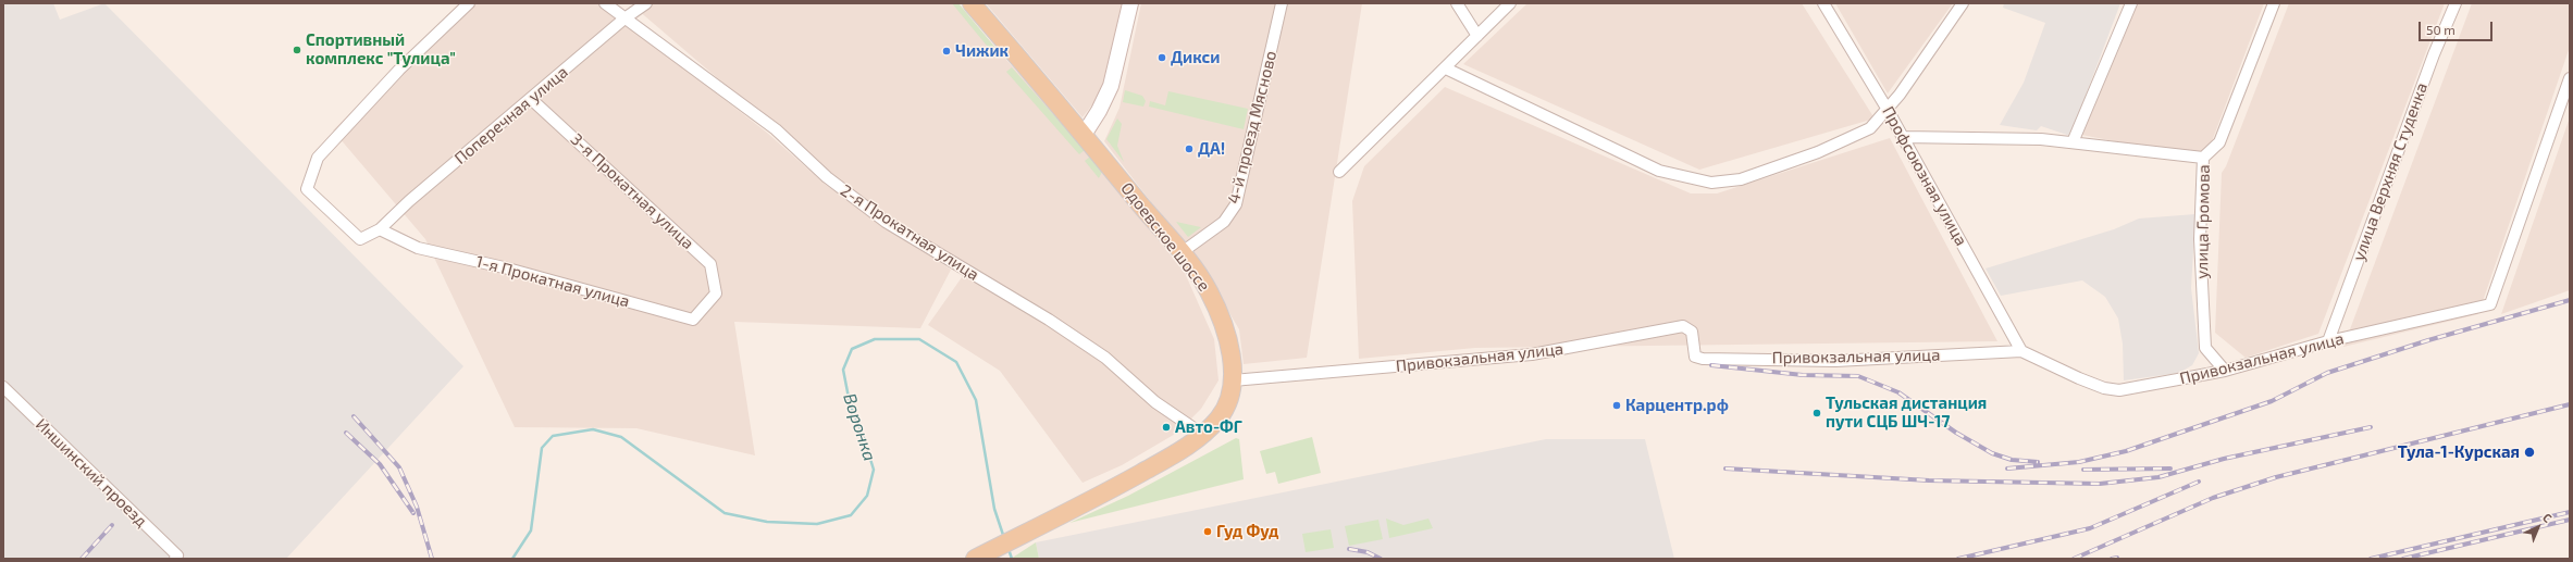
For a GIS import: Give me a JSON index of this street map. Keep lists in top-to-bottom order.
{
  "streets": {
    "main road": ["Одоевское шоссе"],
    "street": [
      "Поперечная улица",
      "4-й проезд Мясново",
      "улица Верхняя Cтуденка",
      "Профсоюзная улица",
      "3-я Прокатная улица",
      "улица Громова",
      "2-я Прокатная улица",
      "1-я Прокатная улица",
      "Привокзальная улица",
      "Иншинский проезд"
    ]
  },
  "crossings": [
    ["Поперечная улица", "3-я Прокатная улица"],
    ["Поперечная улица", "2-я Прокатная улица"],
    ["Поперечная улица", "1-я Прокатная улица"],
    ["4-й проезд Мясново", "Одоевское шоссе"],
    ["улица Верхняя Cтуденка", "Привокзальная улица"],
    ["Профсоюзная улица", "Привокзальная улица"],
    ["3-я Прокатная улица", "1-я Прокатная улица"],
    ["улица Громова", "Привокзальная улица"],
    ["2-я Прокатная улица", "Одоевское шоссе"],
    ["Одоевское шоссе", "Привокзальная улица"]
  ],
  "water": ["Воронка"],
  "places": [
    "Спортивный комплекс \"Тулица\"",
    "Чижик",
    "Дикси",
    "ДА!",
    "Карцентр.рф",
    "Тульская дистанция пути СЦБ ШЧ-17",
    "Авто-ФГ",
    "Тула-1-Курская",
    "Гуд Фуд"
  ],
  "scale_bar": "50 m",
  "north": "top right"
}
